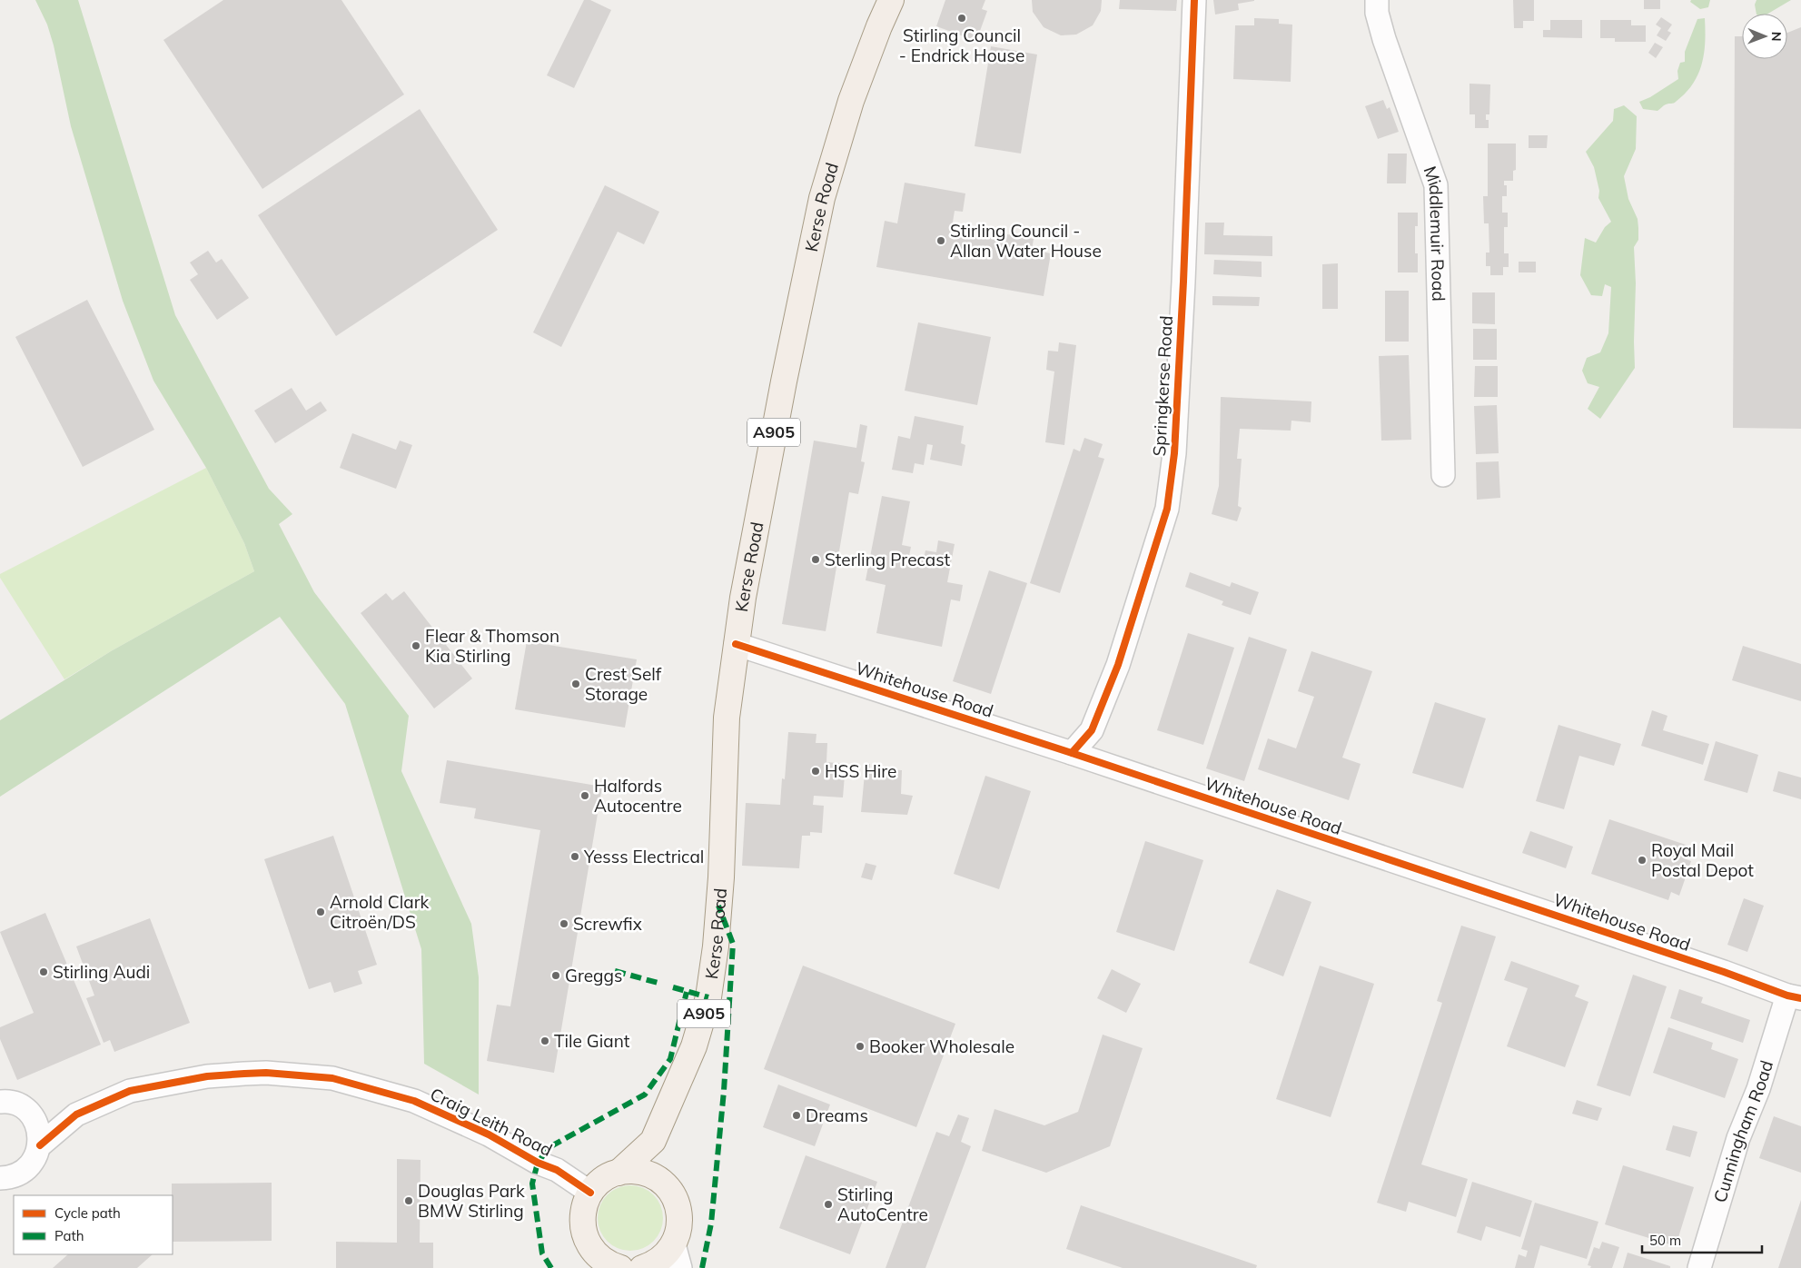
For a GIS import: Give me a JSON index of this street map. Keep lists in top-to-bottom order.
{
  "streets": {
    "main road": ["Kerse Road", "A905"],
    "street": [
      "Middlemuir Road",
      "Springkerse Road",
      "Whitehouse Road",
      "Craig Leith Road",
      "Cunningham Road"
    ]
  },
  "crossings": [
    ["Kerse Road", "A905"],
    ["Kerse Road", "Whitehouse Road"],
    ["Springkerse Road", "Whitehouse Road"],
    ["A905", "Craig Leith Road"],
    ["Whitehouse Road", "Cunningham Road"]
  ],
  "places": [
    "Stirling Council - Endrick House",
    "Stirling Council - Allan Water House",
    "Sterling Precast",
    "Flear & Thomson Kia Stirling",
    "Crest Self Storage",
    "HSS Hire",
    "Halfords Autocentre",
    "Yesss Electrical",
    "Royal Mail Postal Depot",
    "Arnold Clark Citroën/DS",
    "Screwfix",
    "Stirling Audi",
    "Greggs",
    "Tile Giant",
    "Booker Wholesale",
    "Dreams",
    "Douglas Park BMW Stirling",
    "Stirling AutoCentre"
  ],
  "legend": ["Cycle path", "Path"],
  "scale_bar": "50 m",
  "north": "right"
}
